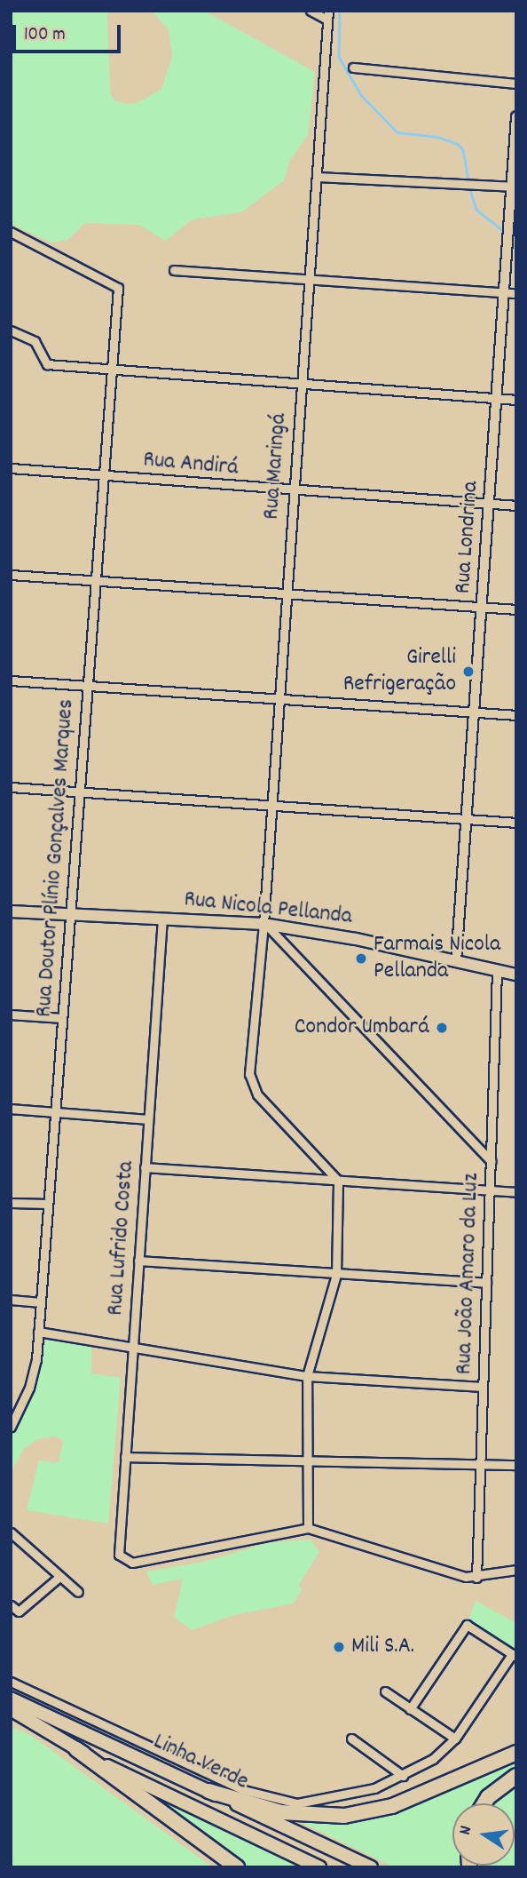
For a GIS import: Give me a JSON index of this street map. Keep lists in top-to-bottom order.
{
  "streets": {
    "highway": ["Linha Verde"],
    "main road": ["Rua Nicola Pellanda"],
    "street": [
      "Rua Andirá",
      "Rua Maringá",
      "Rua Londrina",
      "Rua Doutor Plínio Gonçalves Marques",
      "Rua Lufrido Costa",
      "Rua João Amaro da Luz"
    ]
  },
  "crossings": [
    ["Rua Andirá", "Rua Maringá"],
    ["Rua Andirá", "Rua Londrina"],
    ["Rua Andirá", "Rua Doutor Plínio Gonçalves Marques"],
    ["Rua Maringá", "Rua Nicola Pellanda"],
    ["Rua Londrina", "Rua Nicola Pellanda"],
    ["Rua Doutor Plínio Gonçalves Marques", "Rua Nicola Pellanda"],
    ["Rua Nicola Pellanda", "Rua Lufrido Costa"],
    ["Rua Nicola Pellanda", "Rua João Amaro da Luz"]
  ],
  "places": [
    "Girelli Refrigeração",
    "Farmais Nicola Pellanda",
    "Condor Umbará",
    "Mili S.A."
  ],
  "scale_bar": "100 m",
  "north": "left"
}
